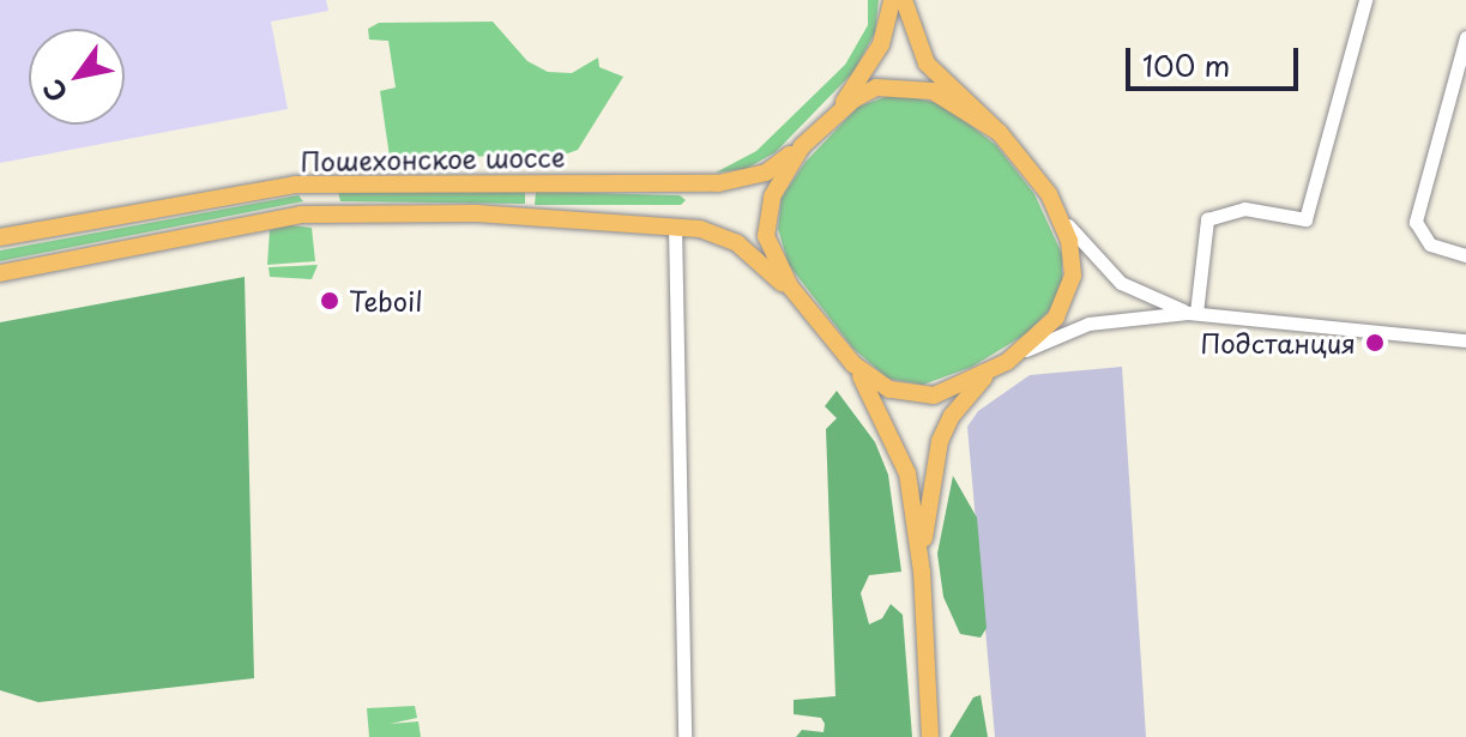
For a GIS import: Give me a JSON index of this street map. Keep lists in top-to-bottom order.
{
  "streets": {
    "main road": ["Пошехонское шоссе"]
  },
  "places": ["Teboil", "Подстанция"],
  "scale_bar": "100 m",
  "north": "bottom left"
}
